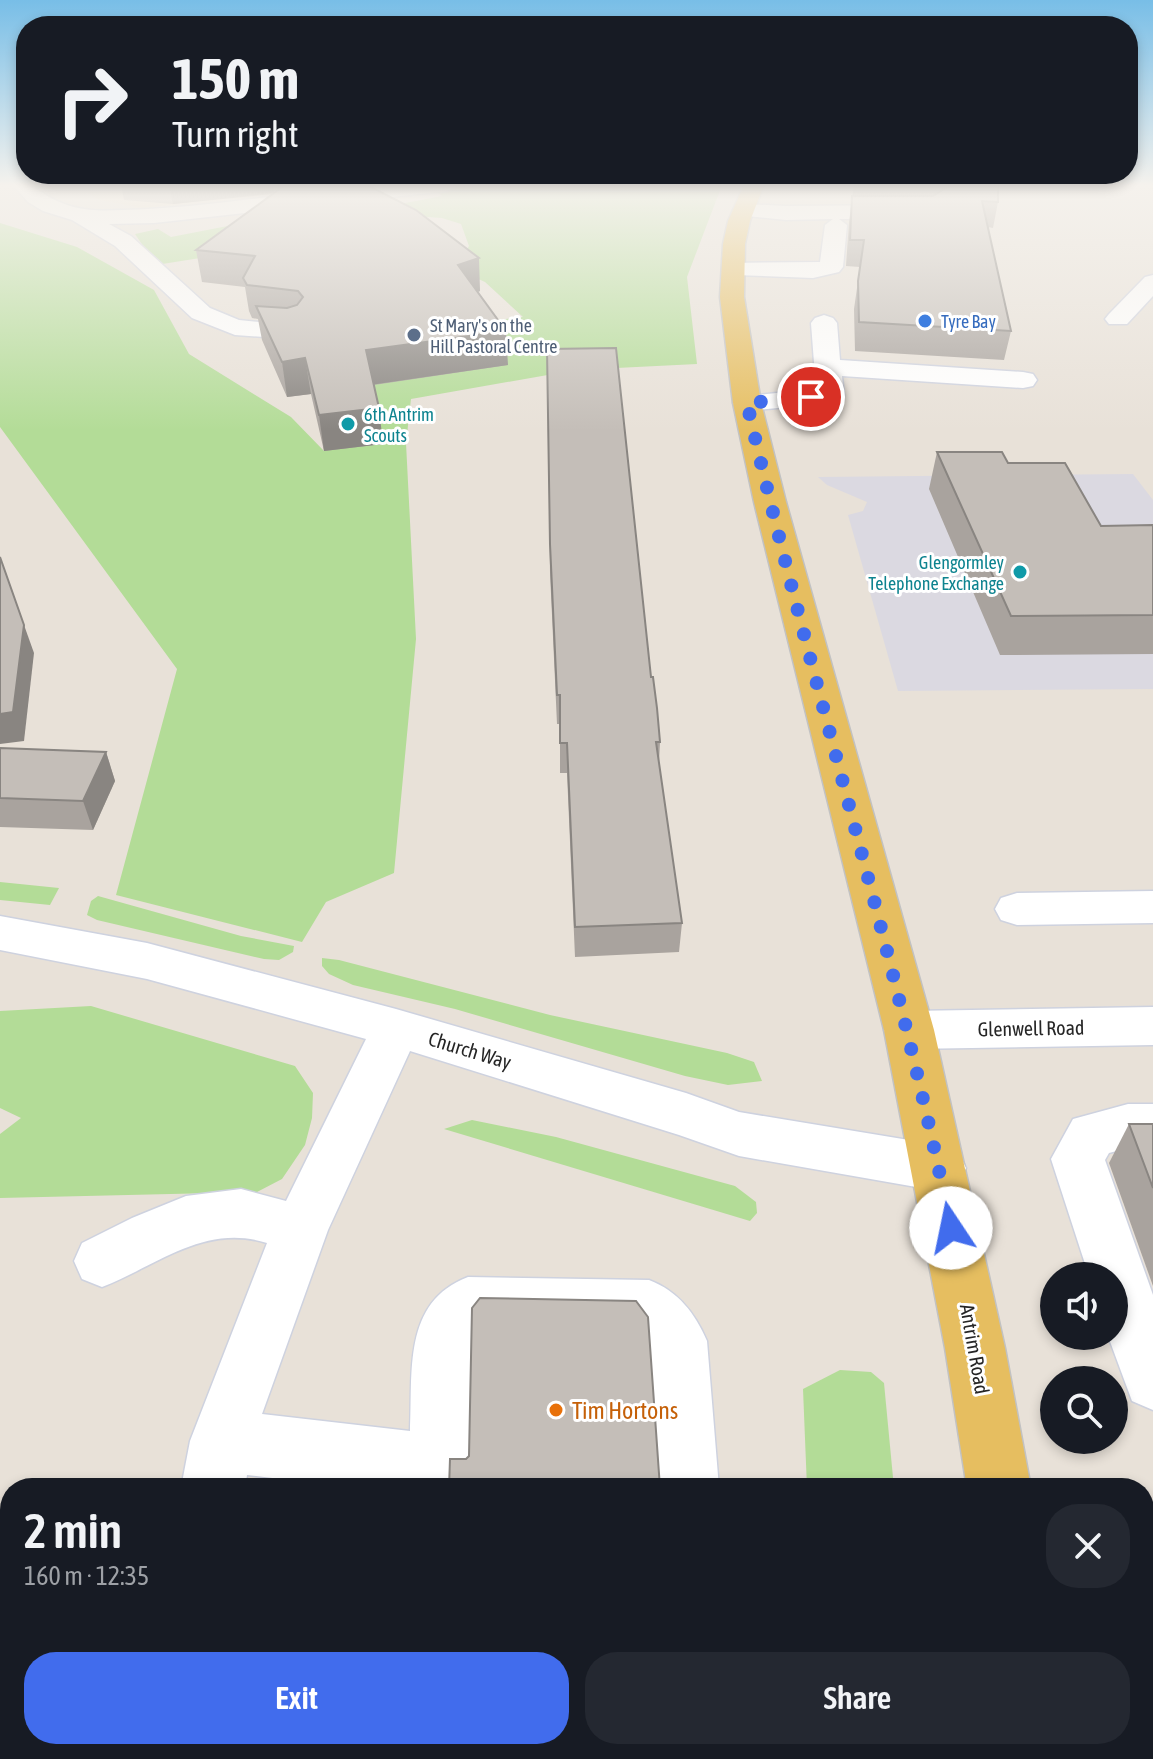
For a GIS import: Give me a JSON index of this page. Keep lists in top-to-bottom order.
{
  "streets": {
    "main road": ["Antrim Road"],
    "street": ["Glenwell Road", "Church Way"]
  },
  "crossings": [
    ["Glenwell Road", "Antrim Road"],
    ["Church Way", "Antrim Road"]
  ],
  "places": [
    "Tyre Bay",
    "St Mary's on the Hill Pastoral Centre",
    "6th Antrim Scouts",
    "Glengormley Telephone Exchange",
    "Tim Hortons"
  ],
  "page": {
    "turn": ["150 m", "Turn right"],
    "heading": ["2 min", "160 m · 12:35"],
    "buttons": ["Exit", "Share"]
  }
}
